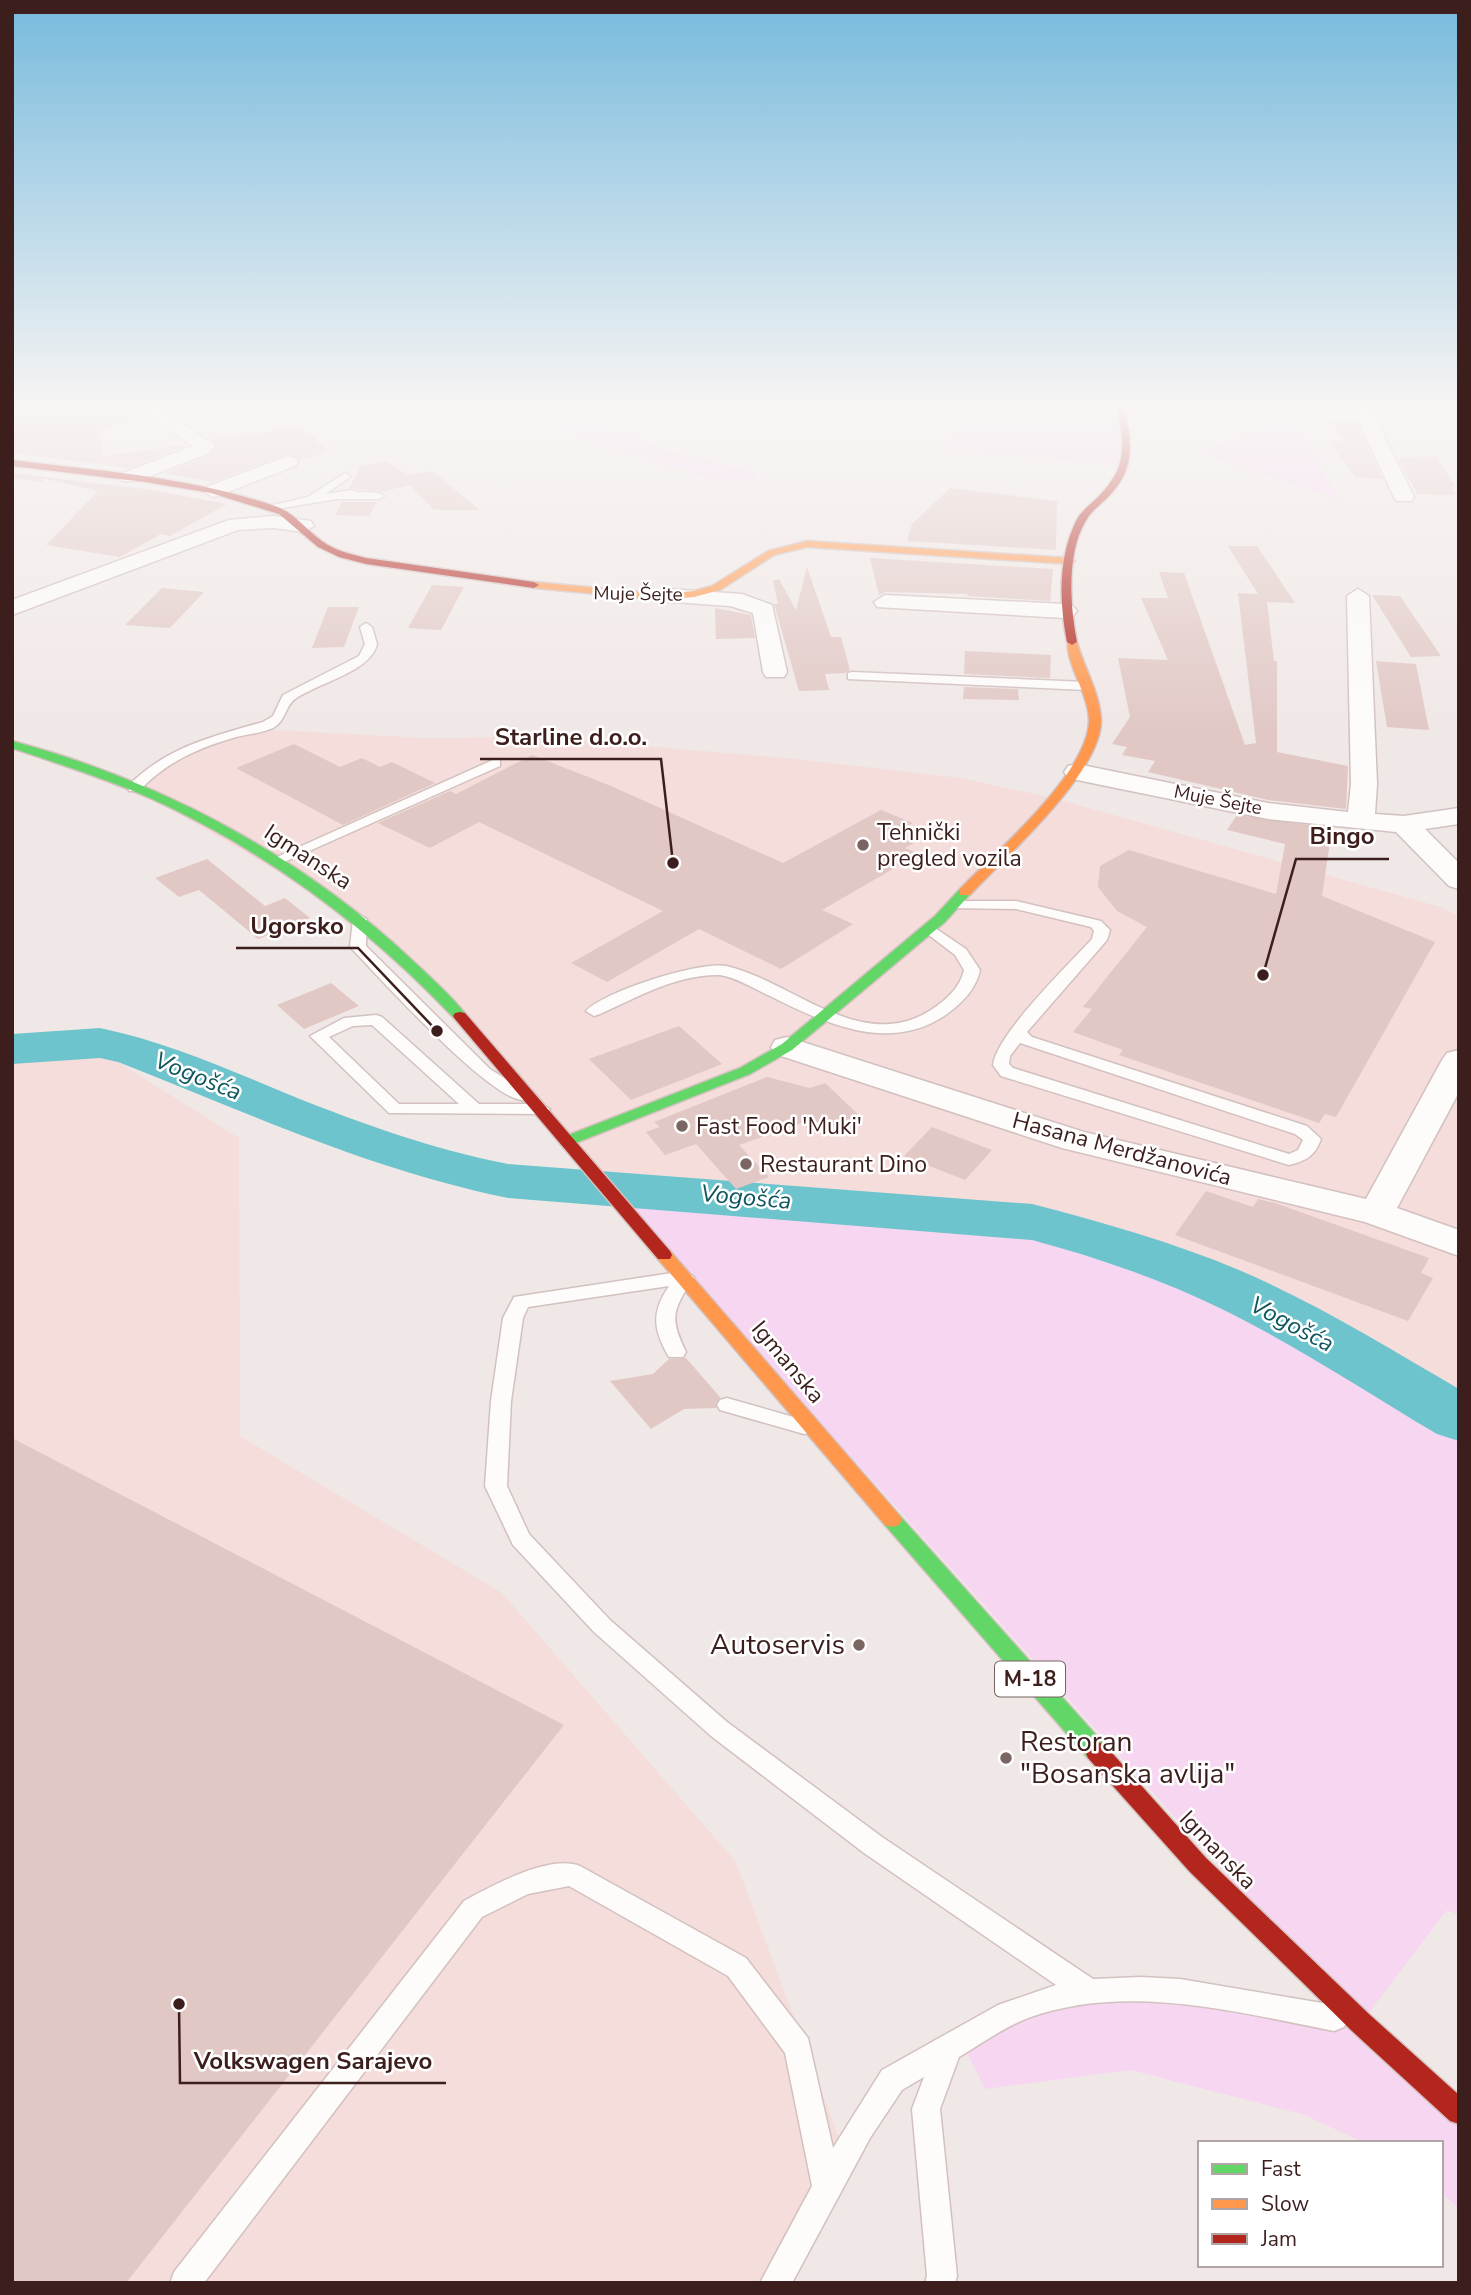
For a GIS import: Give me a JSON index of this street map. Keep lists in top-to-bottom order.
{
  "streets": {
    "street": [
      "Muje Šejte",
      "Igmanska",
      "Hasana Merdžanovića",
      "M-18"
    ]
  },
  "water": ["Vogošća"],
  "places": [
    "Tehnički pregled vozila",
    "Starline d.o.o.",
    "Bingo",
    "Ugorsko",
    "Fast Food 'Muki'",
    "Restaurant Dino",
    "Autoservis",
    "Restoran \"Bosanska avlija\"",
    "Volkswagen Sarajevo"
  ],
  "legend": ["Fast", "Slow", "Jam"]
}
